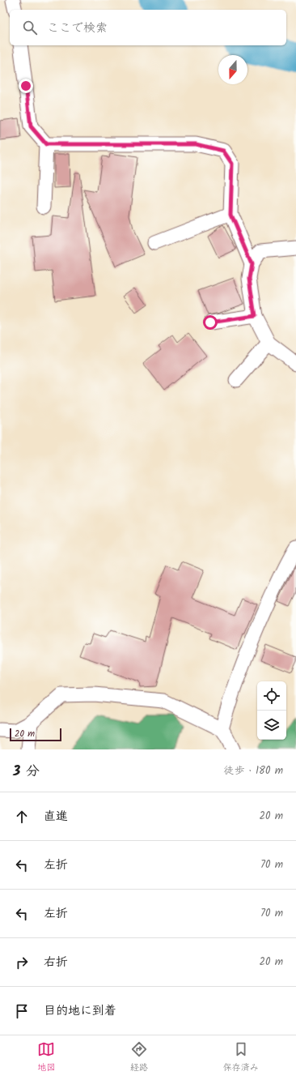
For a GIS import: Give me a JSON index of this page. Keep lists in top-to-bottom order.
{
  "scale_bar": "20 m",
  "north": "bottom",
  "page": {
    "search": "ここで検索",
    "scale": "20 m",
    "heading": ["3 分", "徒歩 · 180 m"],
    "list": [
      ["直進", "20 m"],
      ["左折", "70 m"],
      ["左折", "70 m"],
      ["右折", "20 m"],
      "目的地に到着"
    ],
    "nav": ["地図", "経路", "保存済み"]
  }
}
